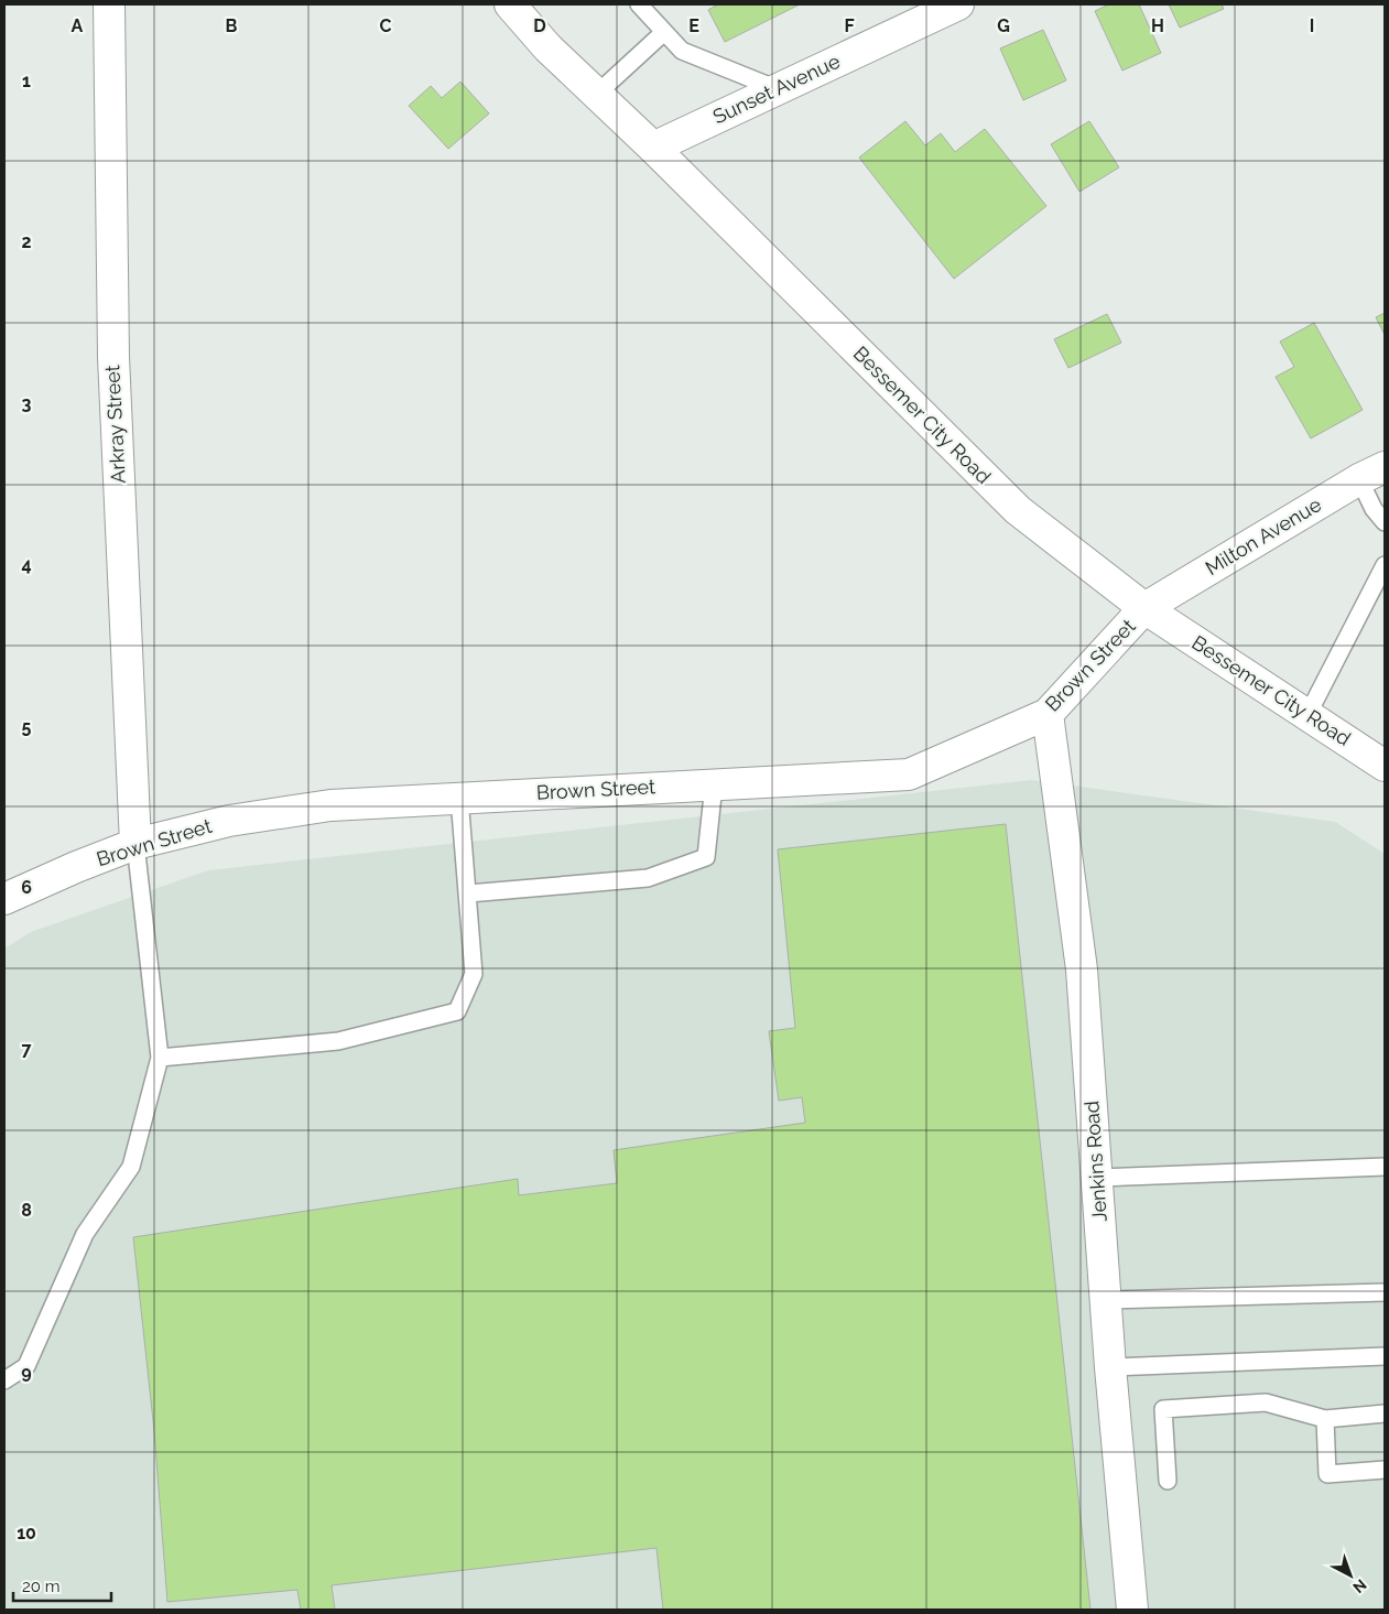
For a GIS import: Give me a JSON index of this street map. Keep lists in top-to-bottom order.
{
  "streets": {
    "street": [
      "Sunset Avenue",
      "Bessemer City Road",
      "Arkray Street",
      "Milton Avenue",
      "Brown Street",
      "Jenkins Road"
    ]
  },
  "crossings": [
    ["Sunset Avenue", "Bessemer City Road"],
    ["Bessemer City Road", "Milton Avenue"],
    ["Bessemer City Road", "Brown Street"],
    ["Arkray Street", "Brown Street"],
    ["Milton Avenue", "Brown Street"],
    ["Brown Street", "Jenkins Road"]
  ],
  "scale_bar": "20 m",
  "north": "bottom right",
  "grid": {
    "columns": [
      "A",
      "B",
      "C",
      "D",
      "E",
      "F",
      "G",
      "H",
      "I"
    ],
    "rows": [
      "1",
      "2",
      "3",
      "4",
      "5",
      "6",
      "7",
      "8",
      "9",
      "10"
    ]
  }
}
